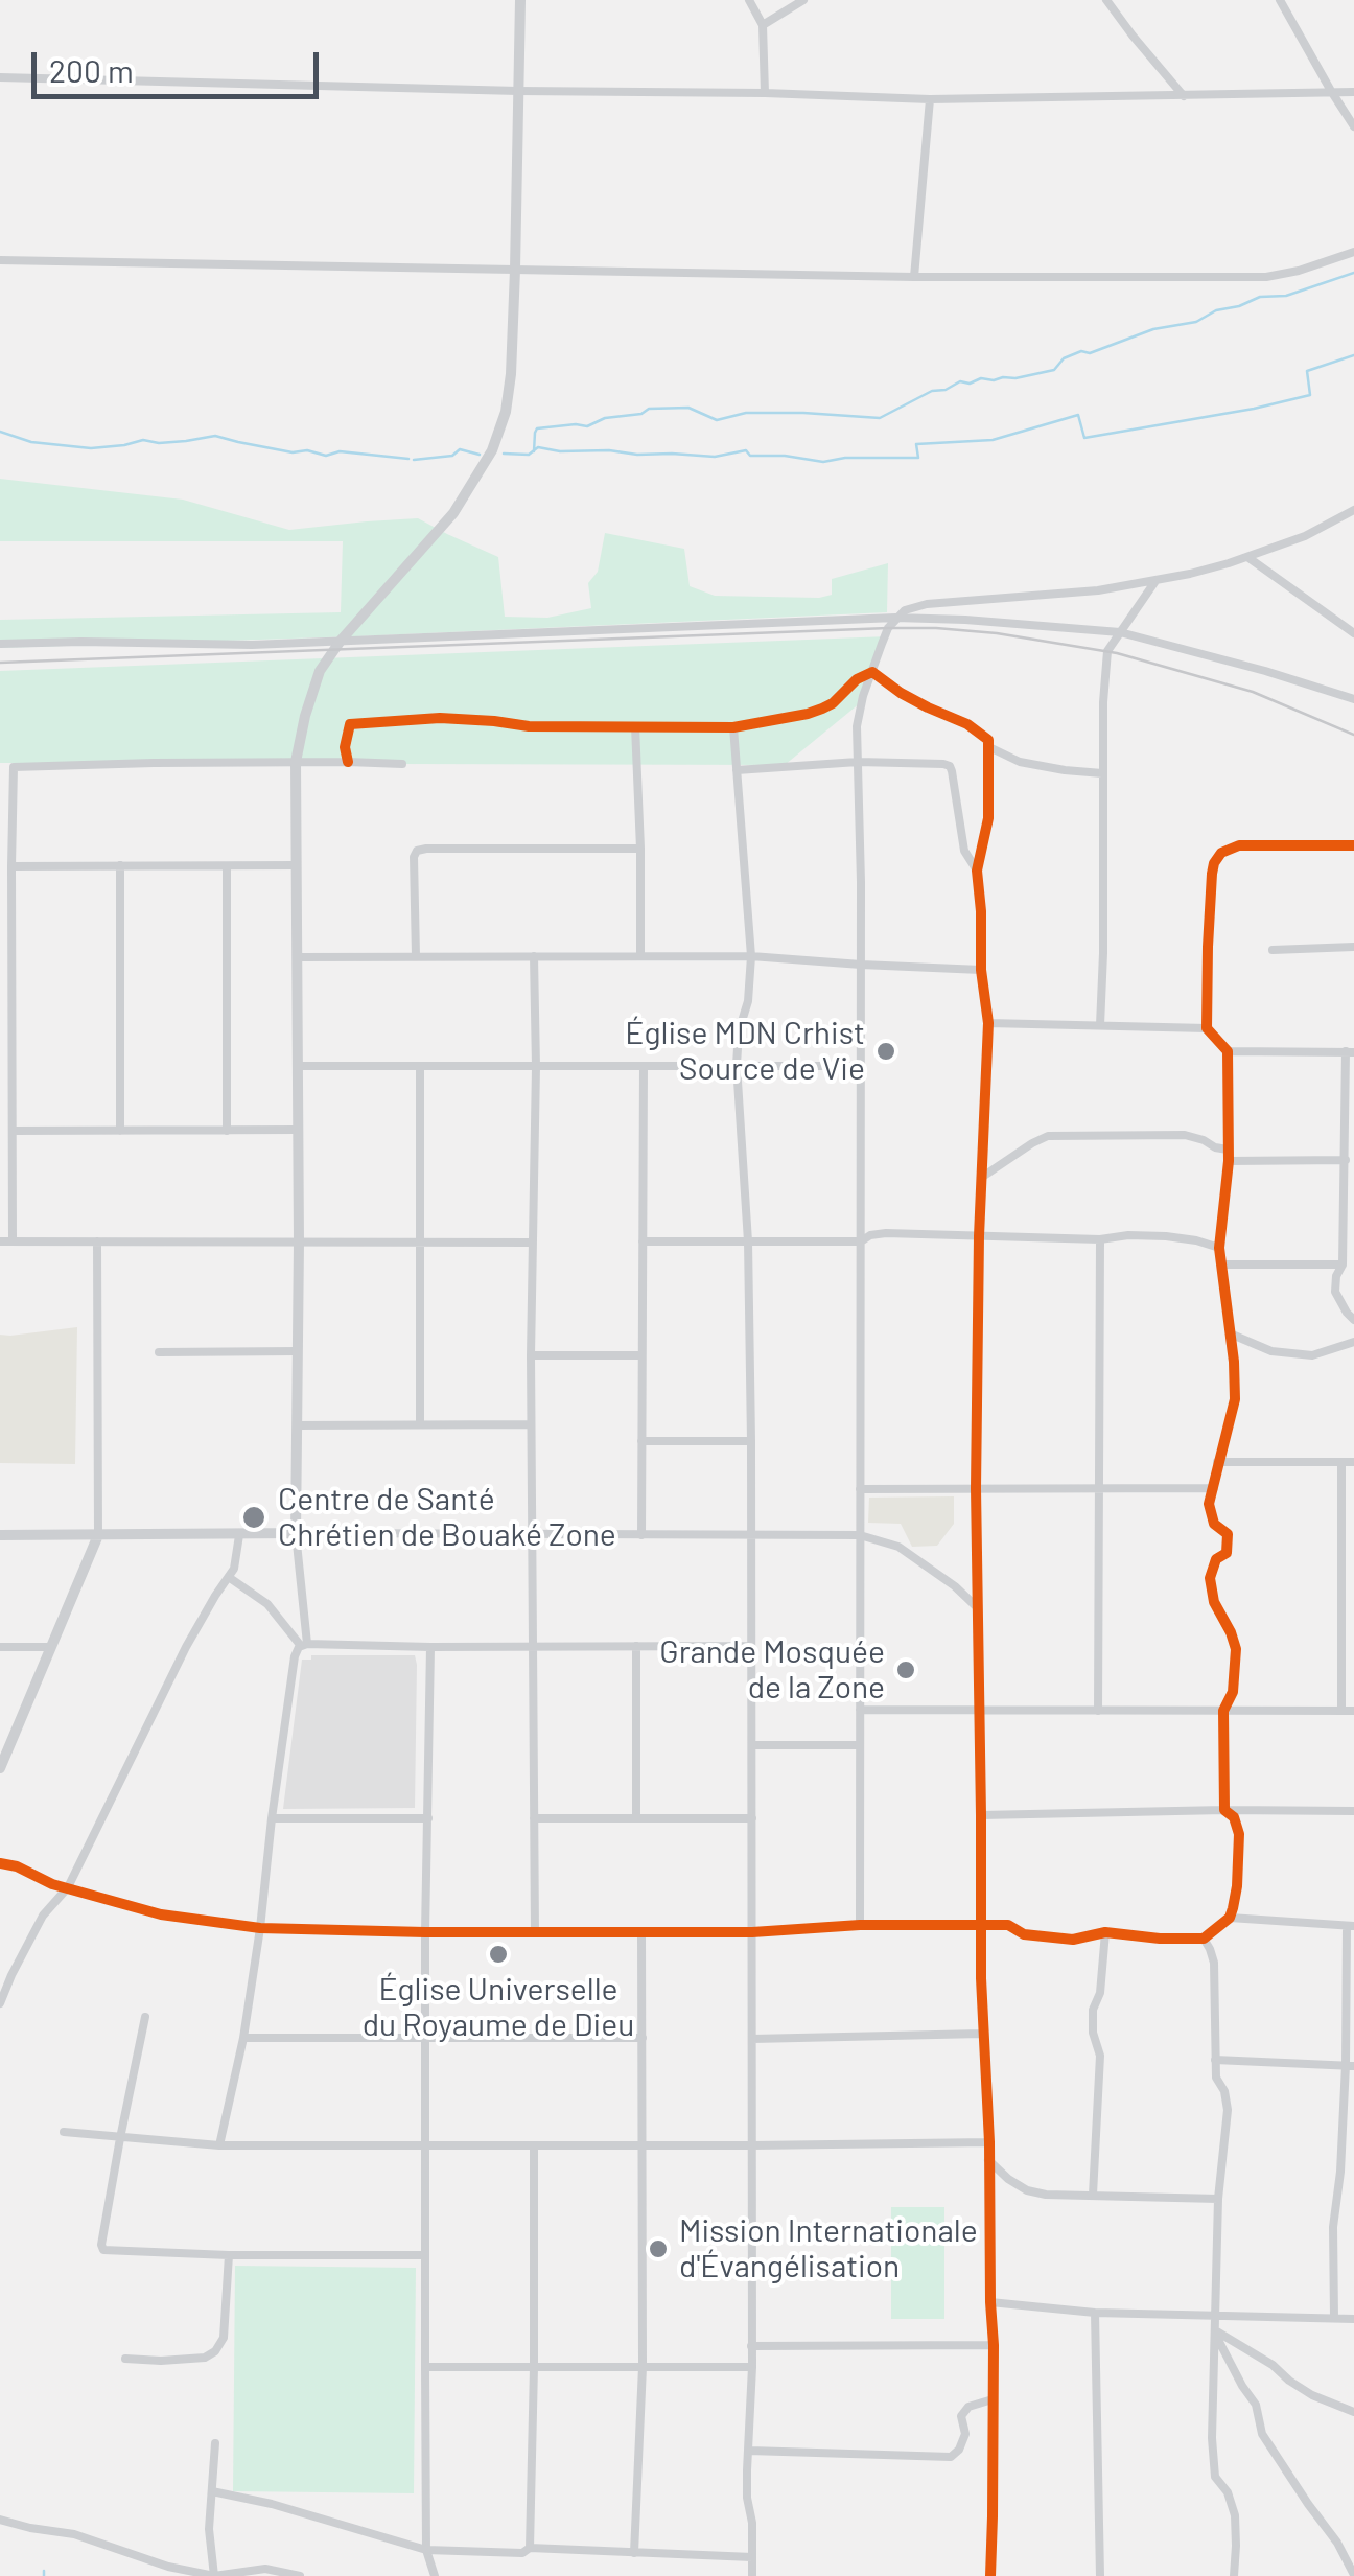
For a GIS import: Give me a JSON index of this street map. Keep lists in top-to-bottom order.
{
  "places": [
    "Église MDN Crhist Source de Vie",
    "Centre de Santé Chrétien de Bouaké Zone",
    "Grande Mosquée de la Zone",
    "Église Universelle du Royaume de Dieu",
    "Mission Internationale d'Évangélisation"
  ],
  "scale_bar": "200 m"
}
